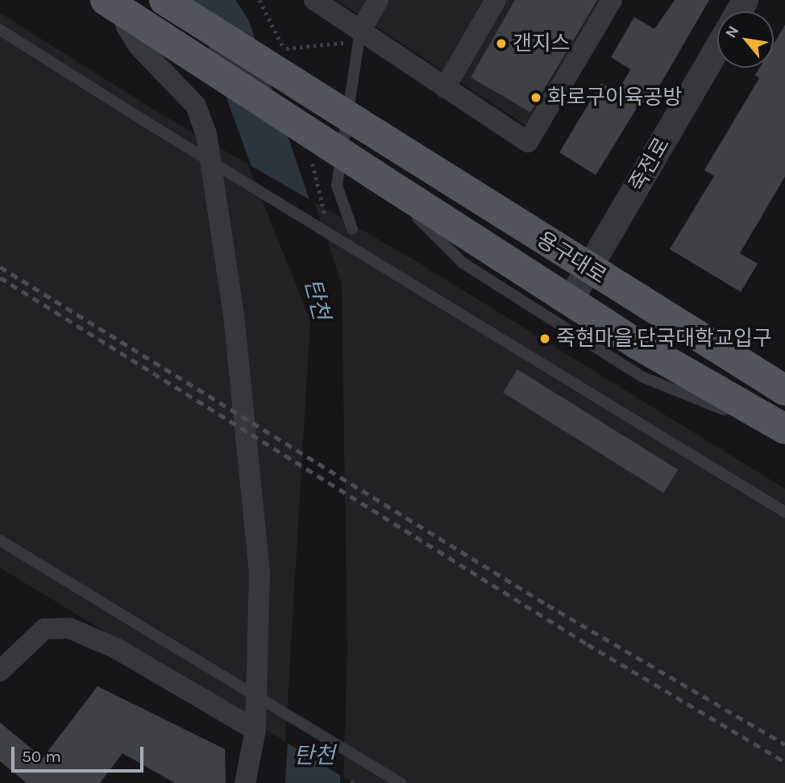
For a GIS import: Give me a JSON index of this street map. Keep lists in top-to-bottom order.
{
  "streets": {
    "main road": ["용구대로"],
    "street": ["죽전로"]
  },
  "crossings": [
    ["죽전로", "용구대로"]
  ],
  "water": ["탄천"],
  "places": ["갠지스", "화로구이육공방", "죽현마을.단국대학교입구"],
  "scale_bar": "50 m",
  "north": "top left"
}
